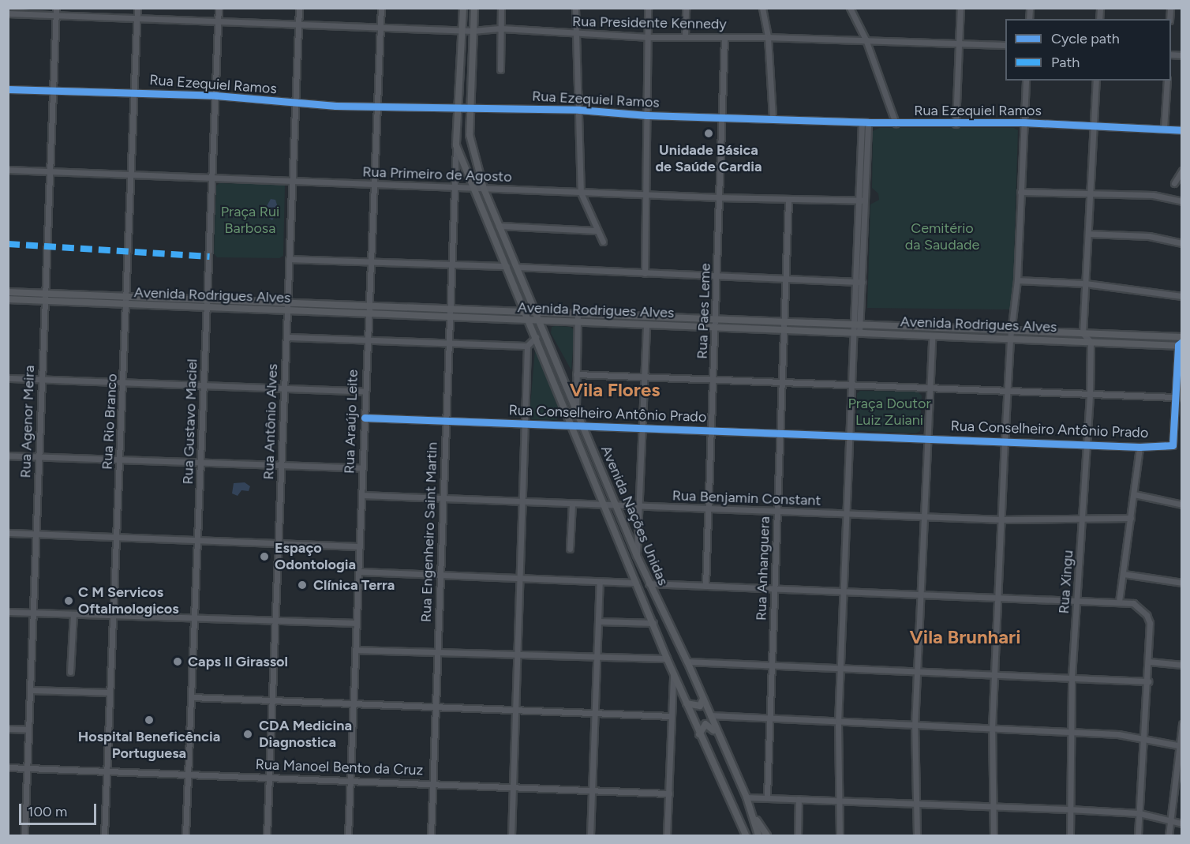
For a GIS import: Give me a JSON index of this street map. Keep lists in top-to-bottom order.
{
  "streets": {
    "main road": ["Avenida Rodrigues Alves", "Avenida Nações Unidas"],
    "street": [
      "Rua Presidente Kennedy",
      "Rua Ezequiel Ramos",
      "Rua Primeiro de Agosto",
      "Rua Paes Leme",
      "Rua Conselheiro Antônio Prado",
      "Rua Agenor Meira",
      "Rua Rio Branco",
      "Rua Gustavo Maciel",
      "Rua Antônio Alves",
      "Rua Araújo Leite",
      "Rua Benjamin Constant",
      "Rua Engenheiro Saint Martin",
      "Rua Anhanguera",
      "Rua Xingu",
      "Rua Manoel Bento da Cruz"
    ]
  },
  "crossings": [
    ["Rua Presidente Kennedy", "Rua Paes Leme"],
    ["Rua Presidente Kennedy", "Rua Agenor Meira"],
    ["Rua Presidente Kennedy", "Rua Rio Branco"],
    ["Rua Presidente Kennedy", "Rua Gustavo Maciel"],
    ["Rua Presidente Kennedy", "Rua Antônio Alves"],
    ["Rua Presidente Kennedy", "Rua Araújo Leite"],
    ["Rua Presidente Kennedy", "Avenida Nações Unidas"],
    ["Rua Ezequiel Ramos", "Rua Paes Leme"],
    ["Rua Ezequiel Ramos", "Rua Agenor Meira"],
    ["Rua Ezequiel Ramos", "Rua Rio Branco"],
    ["Rua Ezequiel Ramos", "Rua Gustavo Maciel"],
    ["Rua Ezequiel Ramos", "Rua Antônio Alves"],
    ["Rua Ezequiel Ramos", "Rua Araújo Leite"],
    ["Rua Ezequiel Ramos", "Avenida Nações Unidas"],
    ["Rua Primeiro de Agosto", "Rua Paes Leme"],
    ["Rua Primeiro de Agosto", "Rua Agenor Meira"],
    ["Rua Primeiro de Agosto", "Rua Rio Branco"],
    ["Rua Primeiro de Agosto", "Rua Gustavo Maciel"],
    ["Rua Primeiro de Agosto", "Rua Antônio Alves"],
    ["Rua Primeiro de Agosto", "Rua Araújo Leite"],
    ["Rua Primeiro de Agosto", "Avenida Nações Unidas"],
    ["Rua Primeiro de Agosto", "Rua Engenheiro Saint Martin"],
    ["Rua Primeiro de Agosto", "Rua Anhanguera"],
    ["Avenida Rodrigues Alves", "Rua Paes Leme"],
    ["Avenida Rodrigues Alves", "Rua Agenor Meira"],
    ["Avenida Rodrigues Alves", "Rua Rio Branco"],
    ["Avenida Rodrigues Alves", "Rua Gustavo Maciel"],
    ["Avenida Rodrigues Alves", "Rua Antônio Alves"],
    ["Avenida Rodrigues Alves", "Rua Araújo Leite"],
    ["Avenida Rodrigues Alves", "Avenida Nações Unidas"],
    ["Avenida Rodrigues Alves", "Rua Engenheiro Saint Martin"],
    ["Avenida Rodrigues Alves", "Rua Anhanguera"],
    ["Avenida Rodrigues Alves", "Rua Xingu"],
    ["Rua Paes Leme", "Rua Conselheiro Antônio Prado"],
    ["Rua Paes Leme", "Rua Benjamin Constant"],
    ["Rua Conselheiro Antônio Prado", "Rua Araújo Leite"],
    ["Rua Conselheiro Antônio Prado", "Avenida Nações Unidas"],
    ["Rua Conselheiro Antônio Prado", "Rua Engenheiro Saint Martin"],
    ["Rua Conselheiro Antônio Prado", "Rua Anhanguera"],
    ["Rua Conselheiro Antônio Prado", "Rua Xingu"],
    ["Rua Agenor Meira", "Rua Manoel Bento da Cruz"],
    ["Rua Rio Branco", "Rua Manoel Bento da Cruz"],
    ["Rua Gustavo Maciel", "Rua Manoel Bento da Cruz"],
    ["Rua Antônio Alves", "Rua Manoel Bento da Cruz"],
    ["Rua Araújo Leite", "Rua Benjamin Constant"],
    ["Rua Araújo Leite", "Rua Manoel Bento da Cruz"],
    ["Rua Benjamin Constant", "Avenida Nações Unidas"],
    ["Rua Benjamin Constant", "Rua Engenheiro Saint Martin"],
    ["Rua Benjamin Constant", "Rua Anhanguera"],
    ["Rua Benjamin Constant", "Rua Xingu"],
    ["Avenida Nações Unidas", "Rua Engenheiro Saint Martin"],
    ["Rua Engenheiro Saint Martin", "Rua Manoel Bento da Cruz"]
  ],
  "districts": ["Vila Flores", "Vila Brunhari"],
  "parks": ["Praça Rui Barbosa", "Cemitério da Saudade", "Praça Doutor Luiz Zuiani"],
  "places": [
    "Unidade Básica de Saúde Cardia",
    "Espaço Odontologia",
    "Clínica Terra",
    "C M Servicos Oftalmologicos",
    "Caps II Girassol",
    "Hospital Beneficência Portuguesa",
    "CDA Medicina Diagnostica"
  ],
  "legend": ["Cycle path", "Path"],
  "scale_bar": "100 m"
}
